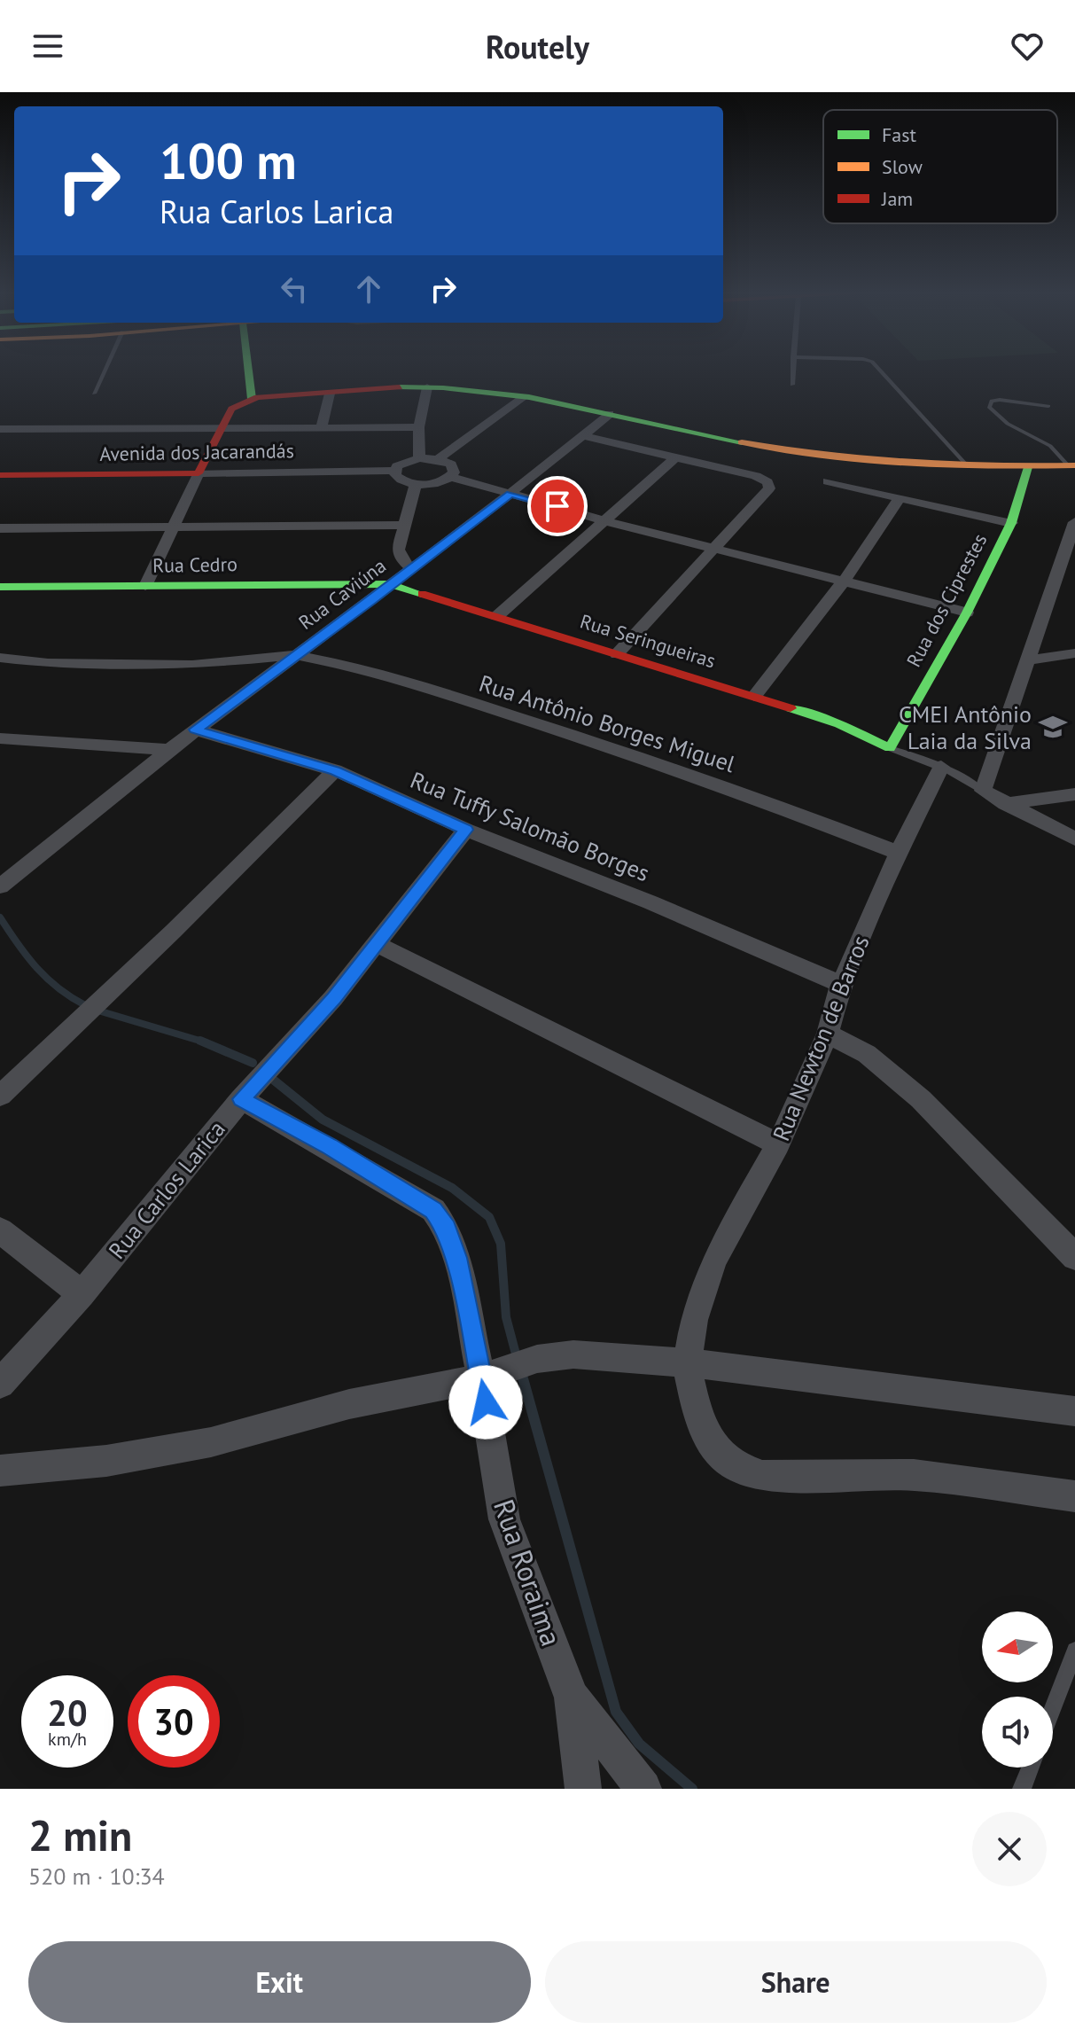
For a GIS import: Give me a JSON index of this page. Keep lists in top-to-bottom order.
{
  "streets": {
    "street": [
      "Avenida dos Jacarandás",
      "Rua Cedro",
      "Rua Caviúna",
      "Rua dos Ciprestes",
      "Rua Seringueiras",
      "Rua Antônio Borges Miguel",
      "Rua Tuffy Salomão Borges",
      "Rua Newton de Barros",
      "Rua Carlos Larica",
      "Rua Roraima"
    ]
  },
  "crossings": [
    ["Rua Cedro", "Rua Caviúna"],
    ["Rua Cedro", "Rua Seringueiras"],
    ["Rua Caviúna", "Rua Seringueiras"],
    ["Rua Caviúna", "Rua Antônio Borges Miguel"],
    ["Rua Caviúna", "Rua Tuffy Salomão Borges"],
    ["Rua dos Ciprestes", "Rua Seringueiras"],
    ["Rua Antônio Borges Miguel", "Rua Newton de Barros"],
    ["Rua Tuffy Salomão Borges", "Rua Newton de Barros"],
    ["Rua Tuffy Salomão Borges", "Rua Carlos Larica"],
    ["Rua Carlos Larica", "Rua Roraima"]
  ],
  "places": {
    "school or university": ["CMEI Antônio Laia da Silva"]
  },
  "legend": ["Fast", "Slow", "Jam"],
  "north": "left",
  "page": {
    "header": "Routely",
    "turn": ["100 m", "Rua Carlos Larica"],
    "speed": "20 km/h",
    "limit": "30",
    "heading": ["2 min", "520 m · 10:34"],
    "buttons": ["Exit", "Share"]
  }
}
